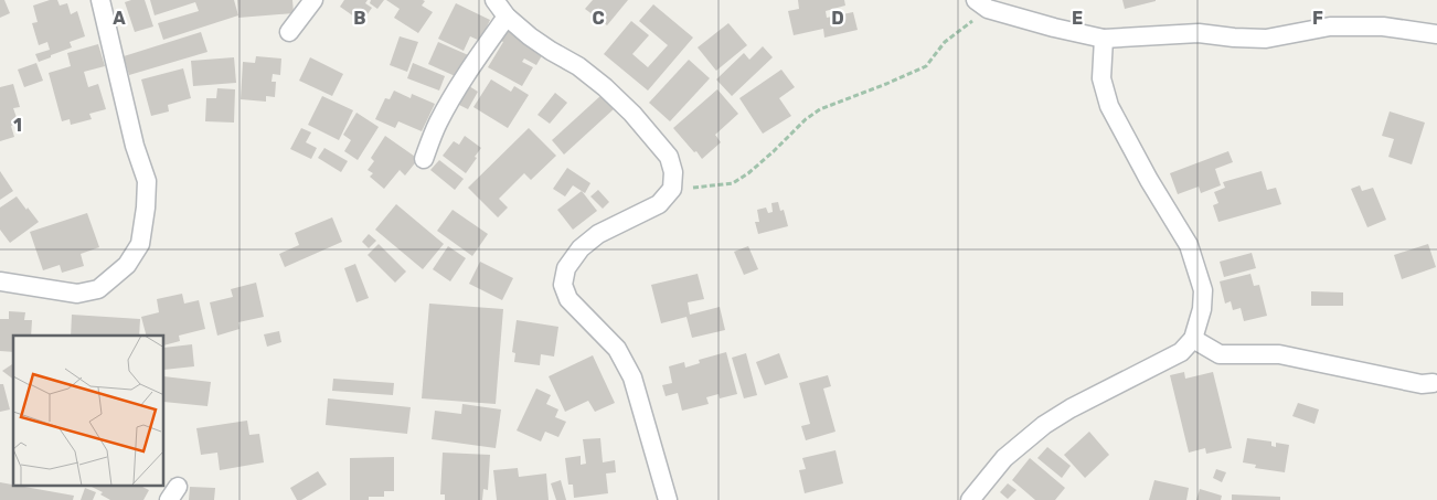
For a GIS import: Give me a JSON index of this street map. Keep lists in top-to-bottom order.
{
  "grid": {
    "columns": [
      "A",
      "B",
      "C",
      "D",
      "E",
      "F"
    ],
    "rows": ["1"]
  }
}
